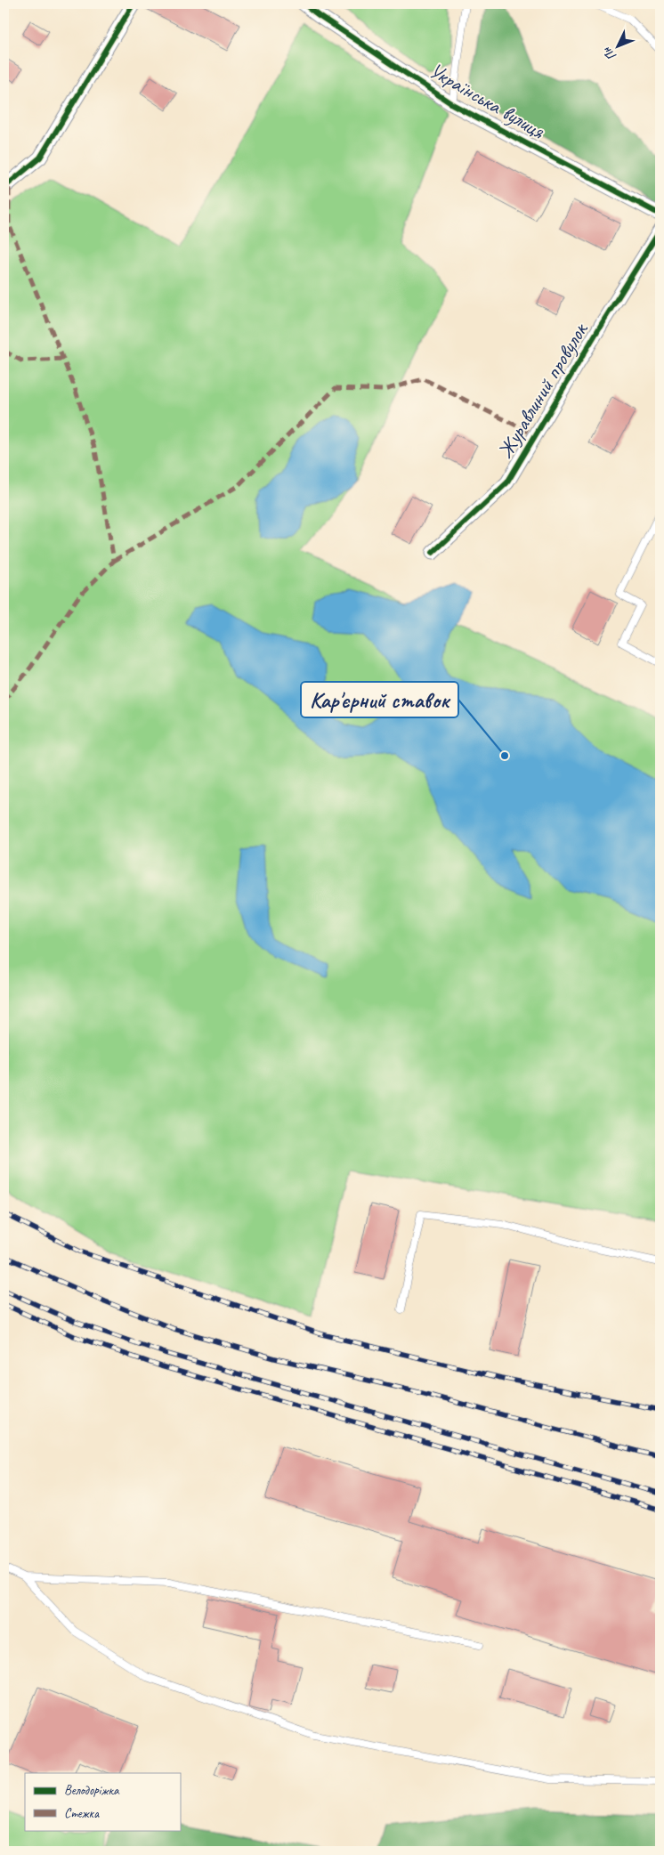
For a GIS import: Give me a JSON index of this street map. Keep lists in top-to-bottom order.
{
  "streets": {
    "street": ["Українська вулиця", "Журавлиний провулок"]
  },
  "places": ["Кар'єрний ставок"],
  "legend": ["Велодоріжка", "Стежка"],
  "north": "bottom left"
}
